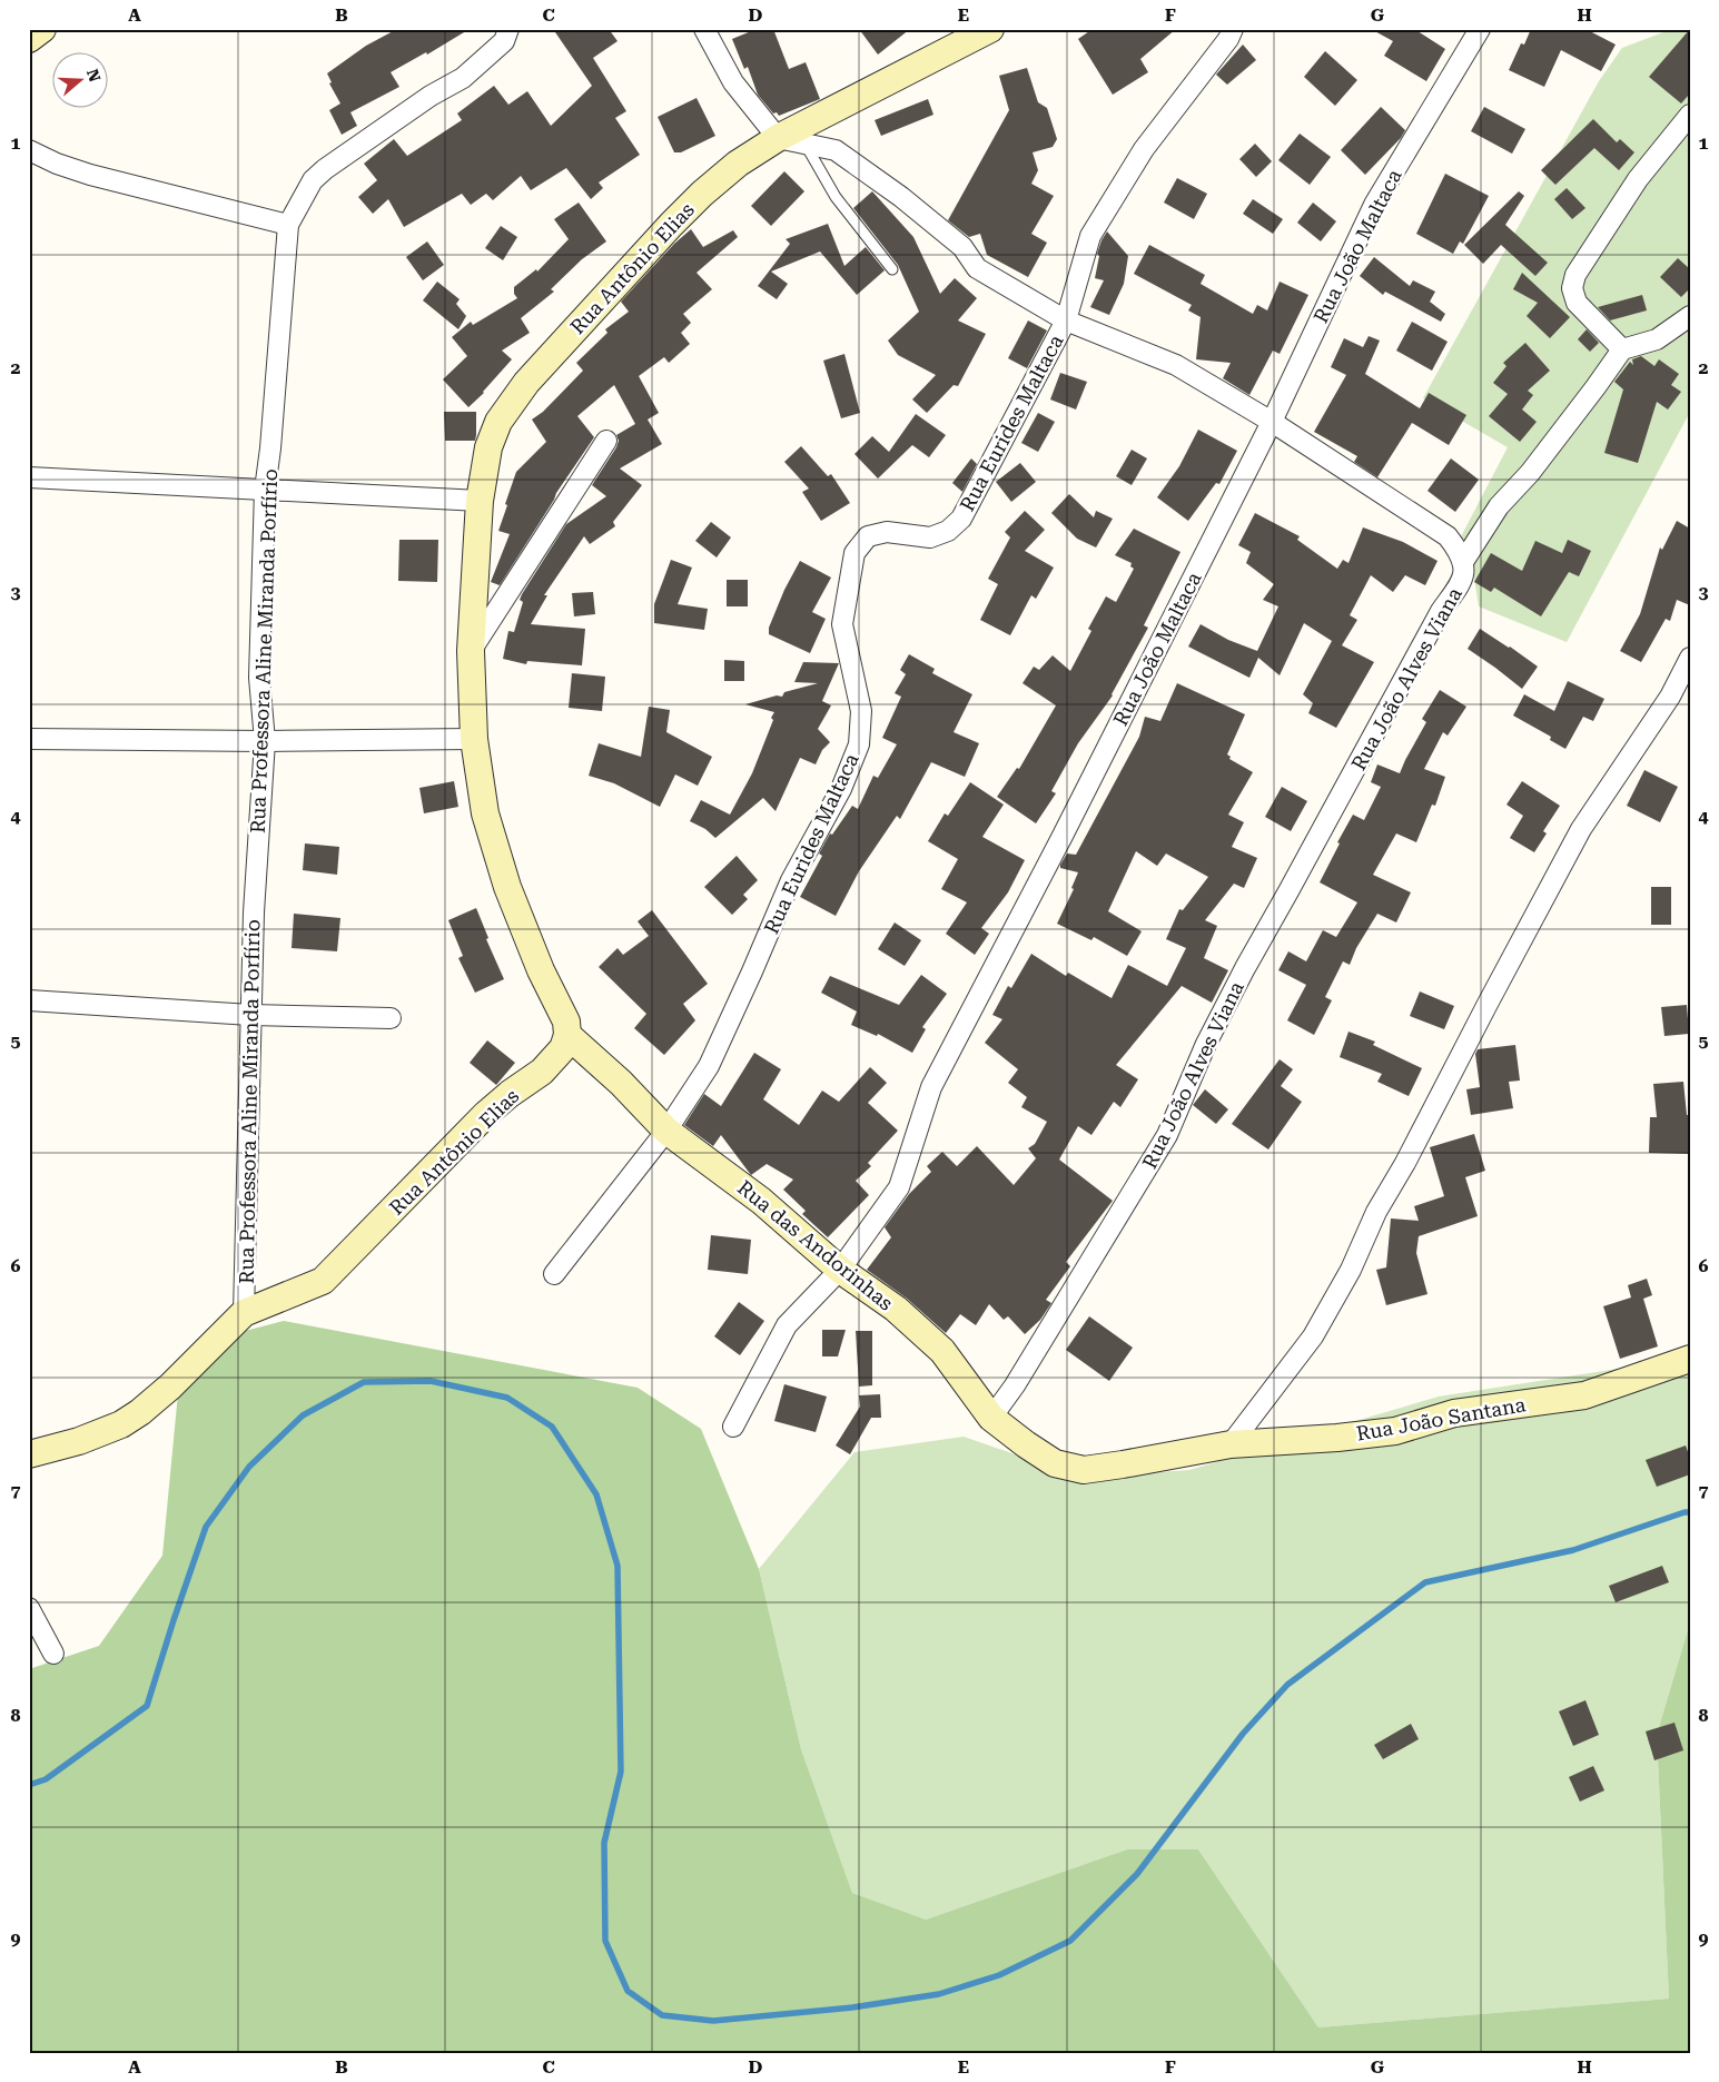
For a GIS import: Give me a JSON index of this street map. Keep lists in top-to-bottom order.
{
  "streets": {
    "street": [
      "Rua João Maltaca",
      "Rua Antônio Elias",
      "Rua Eurides Maltaca",
      "Rua Professora Aline Miranda Porfírio",
      "Rua João Alves Viana",
      "Rua das Andorinhas",
      "Rua João Santana"
    ]
  },
  "crossings": [
    ["Rua João Maltaca", "Rua João Alves Viana"],
    ["Rua João Maltaca", "Rua das Andorinhas"],
    ["Rua Antônio Elias", "Rua Professora Aline Miranda Porfírio"],
    ["Rua Antônio Elias", "Rua João Alves Viana"],
    ["Rua Antônio Elias", "Rua das Andorinhas"],
    ["Rua Eurides Maltaca", "Rua João Alves Viana"],
    ["Rua Eurides Maltaca", "Rua das Andorinhas"],
    ["Rua João Alves Viana", "Rua das Andorinhas"],
    ["Rua das Andorinhas", "Rua João Santana"]
  ],
  "north": "right",
  "grid": {
    "columns": [
      "A",
      "B",
      "C",
      "D",
      "E",
      "F",
      "G",
      "H"
    ],
    "rows": [
      "1",
      "2",
      "3",
      "4",
      "5",
      "6",
      "7",
      "8",
      "9"
    ]
  }
}
